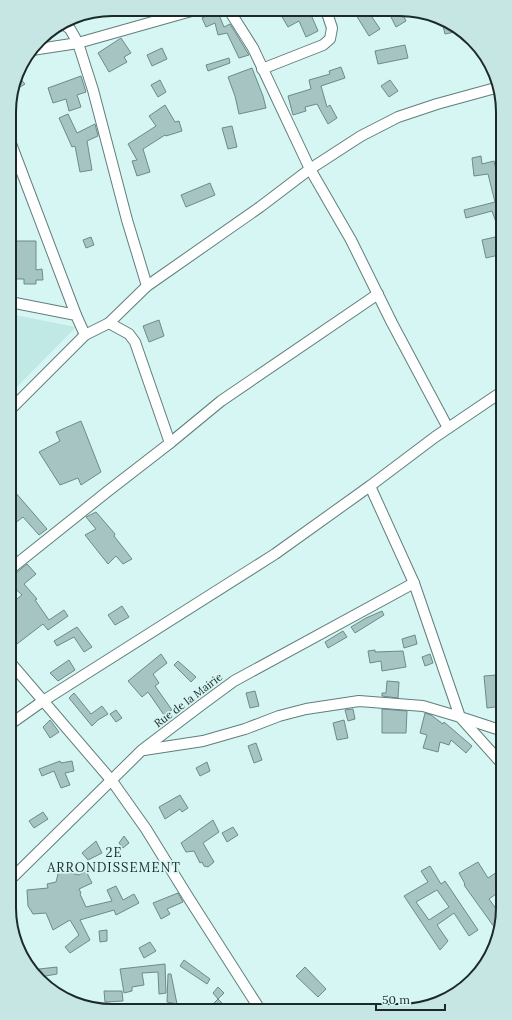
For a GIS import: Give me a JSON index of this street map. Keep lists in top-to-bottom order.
{
  "streets": {
    "street": ["Rue de la Mairie"]
  },
  "districts": ["2E ARRONDISSEMENT"],
  "scale_bar": "50 m"
}
